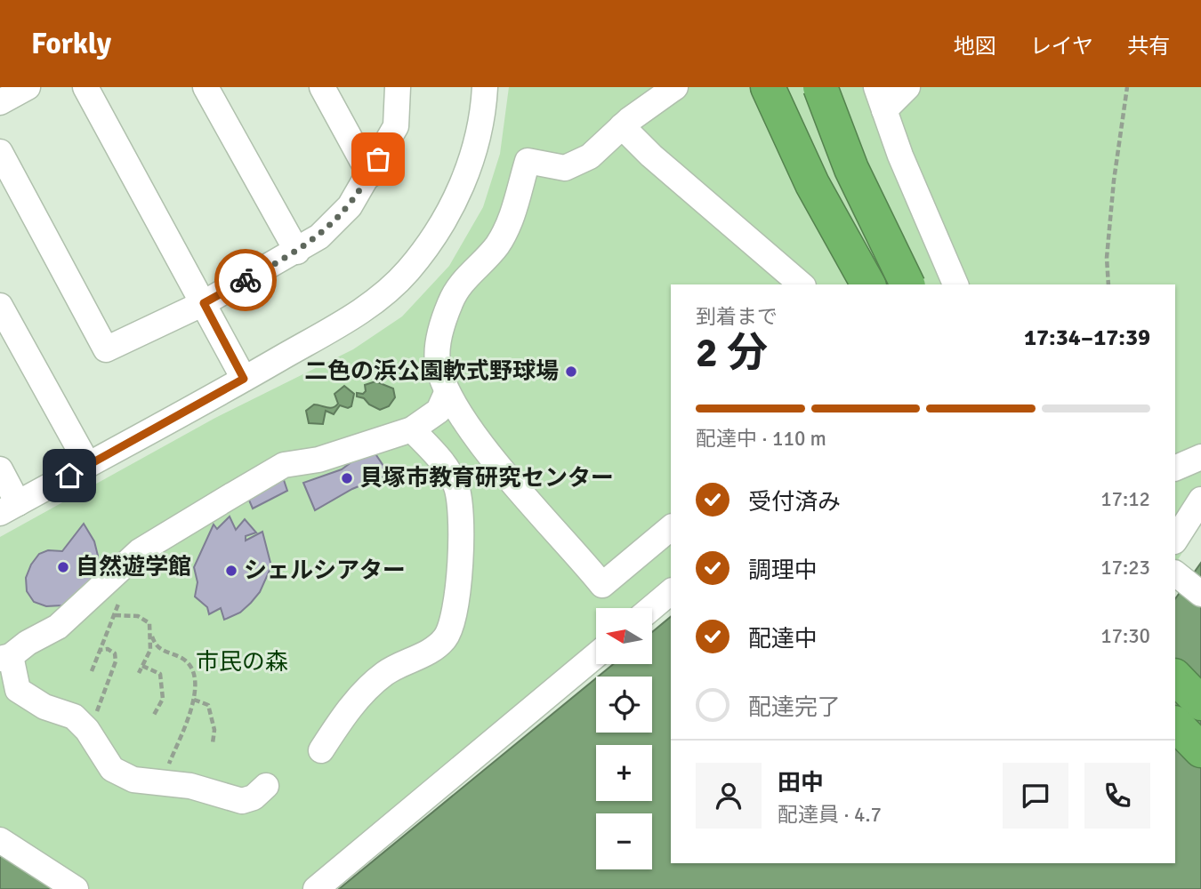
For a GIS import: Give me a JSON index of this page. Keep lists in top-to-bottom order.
{
  "parks": ["市民の森"],
  "places": [
    "二色の浜公園軟式野球場",
    "貝塚市教育研究センター",
    "自然遊学館",
    "シェルシアター"
  ],
  "north": "left",
  "page": {
    "header": "Forkly",
    "nav": ["地図", "レイヤ", "共有"],
    "heading": ["2 分", "到着まで", "17:34–17:39"],
    "panel": ["田中", "配達員 · 4.7"],
    "bar": "配達中 · 110 m",
    "list": [
      ["受付済み", "17:12"],
      ["調理中", "17:23"],
      ["配達中", "17:30"],
      "配達完了"
    ],
    "map_buttons": ["+", "−"]
  }
}
